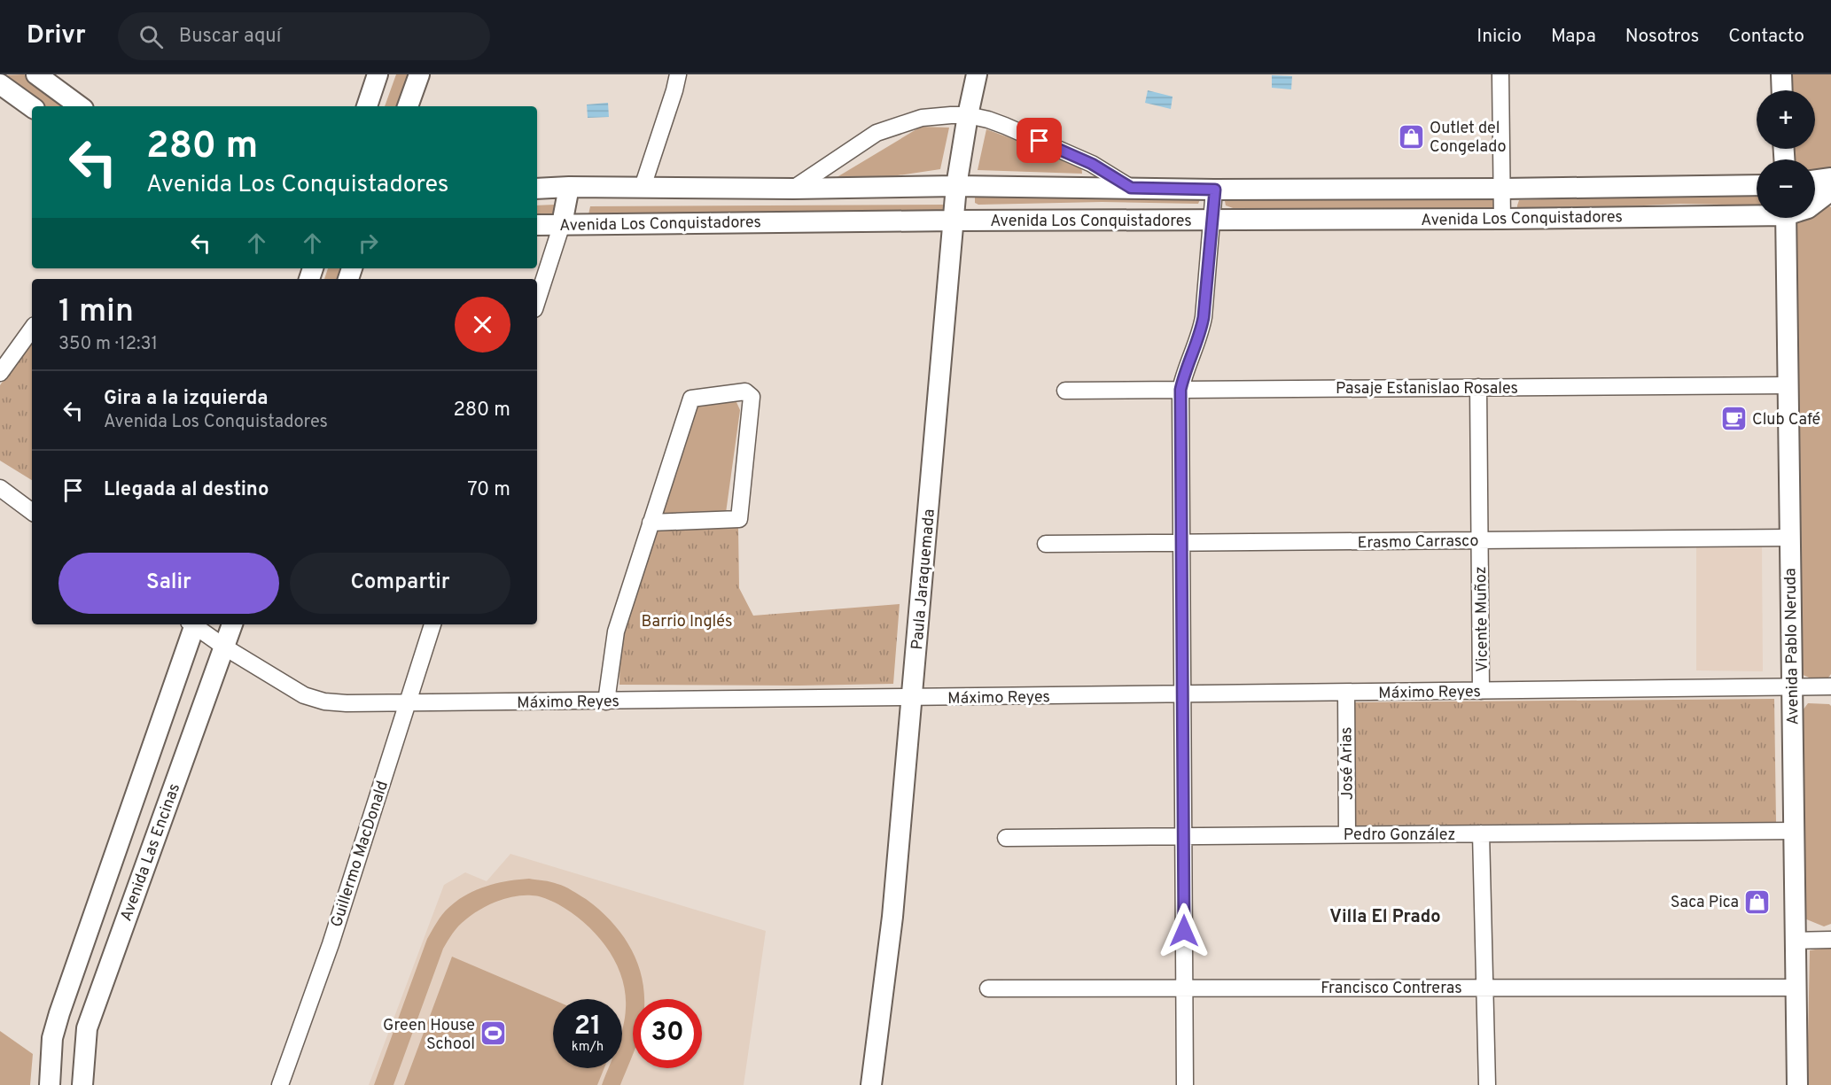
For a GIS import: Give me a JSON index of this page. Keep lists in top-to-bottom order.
{
  "streets": {
    "street": [
      "Avenida Los Conquistadores",
      "Pasaje Estanislao Rosales",
      "Erasmo Carrasco",
      "Paula Jaraquemada",
      "Vicente Muñoz",
      "Avenida Pablo Neruda",
      "Máximo Reyes",
      "José Arias",
      "Pedro González",
      "Avenida Las Encinas",
      "Guillermo MacDonald",
      "Francisco Contreras"
    ]
  },
  "crossings": [
    ["Avenida Los Conquistadores", "Paula Jaraquemada"],
    ["Pasaje Estanislao Rosales", "Vicente Muñoz"],
    ["Pasaje Estanislao Rosales", "Avenida Pablo Neruda"],
    ["Erasmo Carrasco", "Vicente Muñoz"],
    ["Erasmo Carrasco", "Avenida Pablo Neruda"],
    ["Paula Jaraquemada", "Máximo Reyes"],
    ["Vicente Muñoz", "Máximo Reyes"],
    ["Avenida Pablo Neruda", "Máximo Reyes"],
    ["Avenida Pablo Neruda", "Pedro González"],
    ["Avenida Pablo Neruda", "Francisco Contreras"],
    ["Máximo Reyes", "José Arias"],
    ["Máximo Reyes", "Avenida Las Encinas"],
    ["Máximo Reyes", "Guillermo MacDonald"],
    ["José Arias", "Pedro González"]
  ],
  "districts": ["Villa El Prado"],
  "parks": ["Barrio Inglés"],
  "places": {
    "shop": ["Outlet del Congelado", "Saca Pica"],
    "cafe": ["Club Café"],
    "sports": ["Green House School"]
  },
  "page": {
    "header": "Drivr",
    "search": "Buscar aquí",
    "nav": [
      "Inicio",
      "Mapa",
      "Nosotros",
      "Contacto"
    ],
    "map_buttons": ["+", "−"],
    "turn": ["280 m", "Avenida Los Conquistadores"],
    "heading": ["1 min", "350 m · 12:31"],
    "list": [
      {
        "name": "Gira a la izquierda",
        "note": "Avenida Los Conquistadores",
        "value": "280 m"
      },
      {
        "name": "Llegada al destino",
        "value": "70 m"
      }
    ],
    "buttons": ["Salir", "Compartir"],
    "speed": "21 km/h",
    "limit": "30"
  }
}
